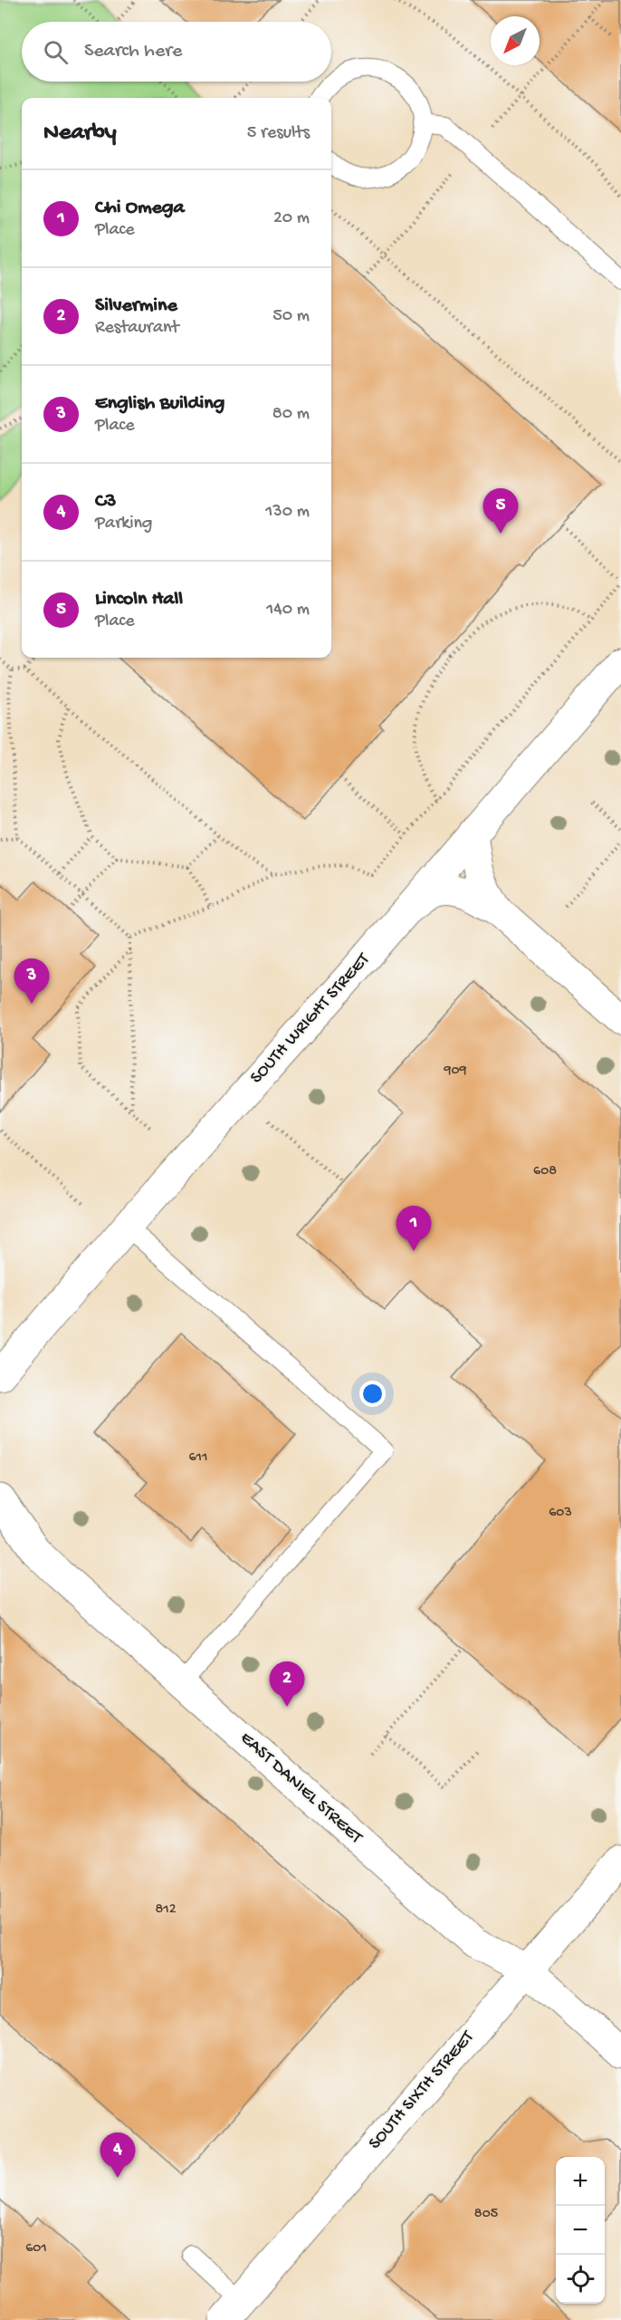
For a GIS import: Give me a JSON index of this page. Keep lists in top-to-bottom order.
{
  "streets": {
    "street": ["SOUTH WRIGHT STREET", "EAST DANIEL STREET", "SOUTH SIXTH STREET"]
  },
  "crossings": [
    ["EAST DANIEL STREET", "SOUTH SIXTH STREET"]
  ],
  "house_numbers": [
    "909",
    "608",
    "611",
    "603",
    "812",
    "805",
    "601"
  ],
  "north": "bottom left",
  "page": {
    "search": "Search here",
    "heading": ["Nearby", "5 results"],
    "list": [
      {
        "mark": "1",
        "name": "Chi Omega",
        "note": "Place",
        "value": "20 m"
      },
      {
        "mark": "2",
        "name": "Silvermine",
        "note": "Restaurant",
        "value": "50 m"
      },
      {
        "mark": "3",
        "name": "English Building",
        "note": "Place",
        "value": "80 m"
      },
      {
        "mark": "4",
        "name": "C3",
        "note": "Parking",
        "value": "130 m"
      },
      {
        "mark": "5",
        "name": "Lincoln Hall",
        "note": "Place",
        "value": "140 m"
      }
    ],
    "pins": [
      "5",
      "3",
      "1",
      "2",
      "4"
    ],
    "map_buttons": ["+", "−"]
  }
}
